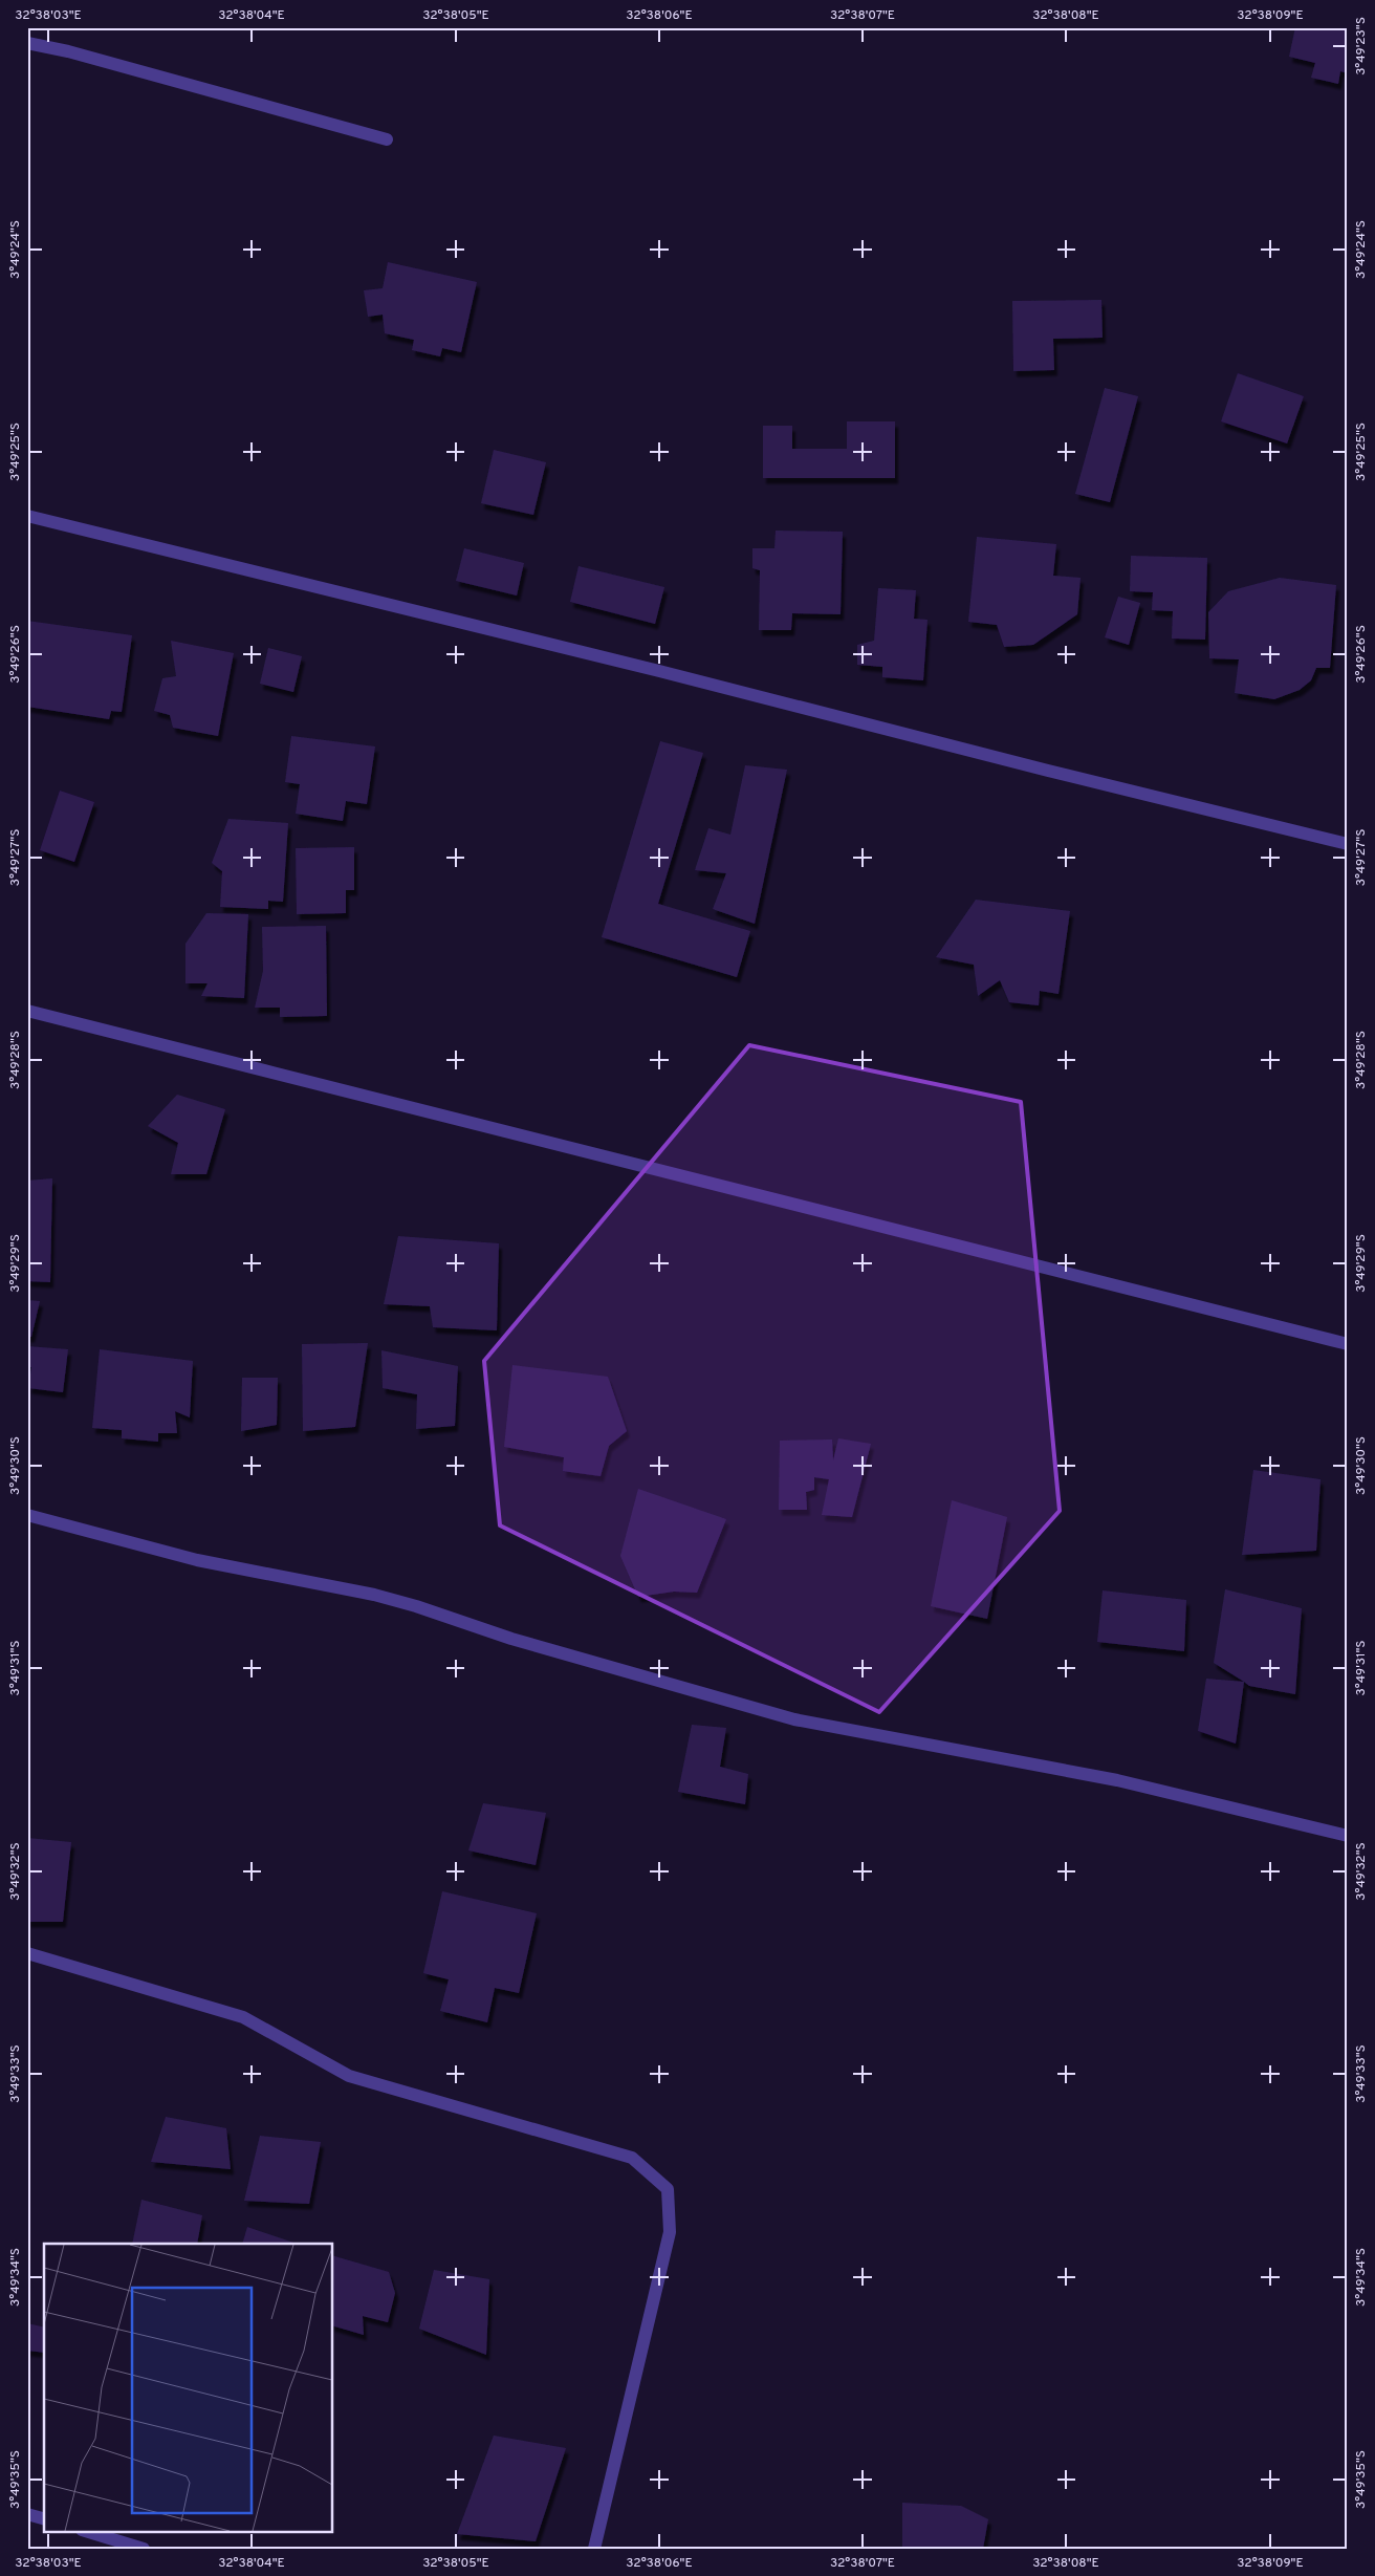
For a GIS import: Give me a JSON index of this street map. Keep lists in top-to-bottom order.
{
  "coordinates": [
    "32°38'03\"E",
    "32°38'04\"E",
    "32°38'05\"E",
    "32°38'06\"E",
    "32°38'07\"E",
    "32°38'08\"E",
    "32°38'09\"E",
    "3°49'23\"S",
    "3°49'24\"S",
    "3°49'25\"S",
    "3°49'26\"S",
    "3°49'27\"S",
    "3°49'28\"S",
    "3°49'29\"S",
    "3°49'30\"S",
    "3°49'31\"S",
    "3°49'32\"S",
    "3°49'33\"S",
    "3°49'34\"S",
    "3°49'35\"S"
  ]
}
